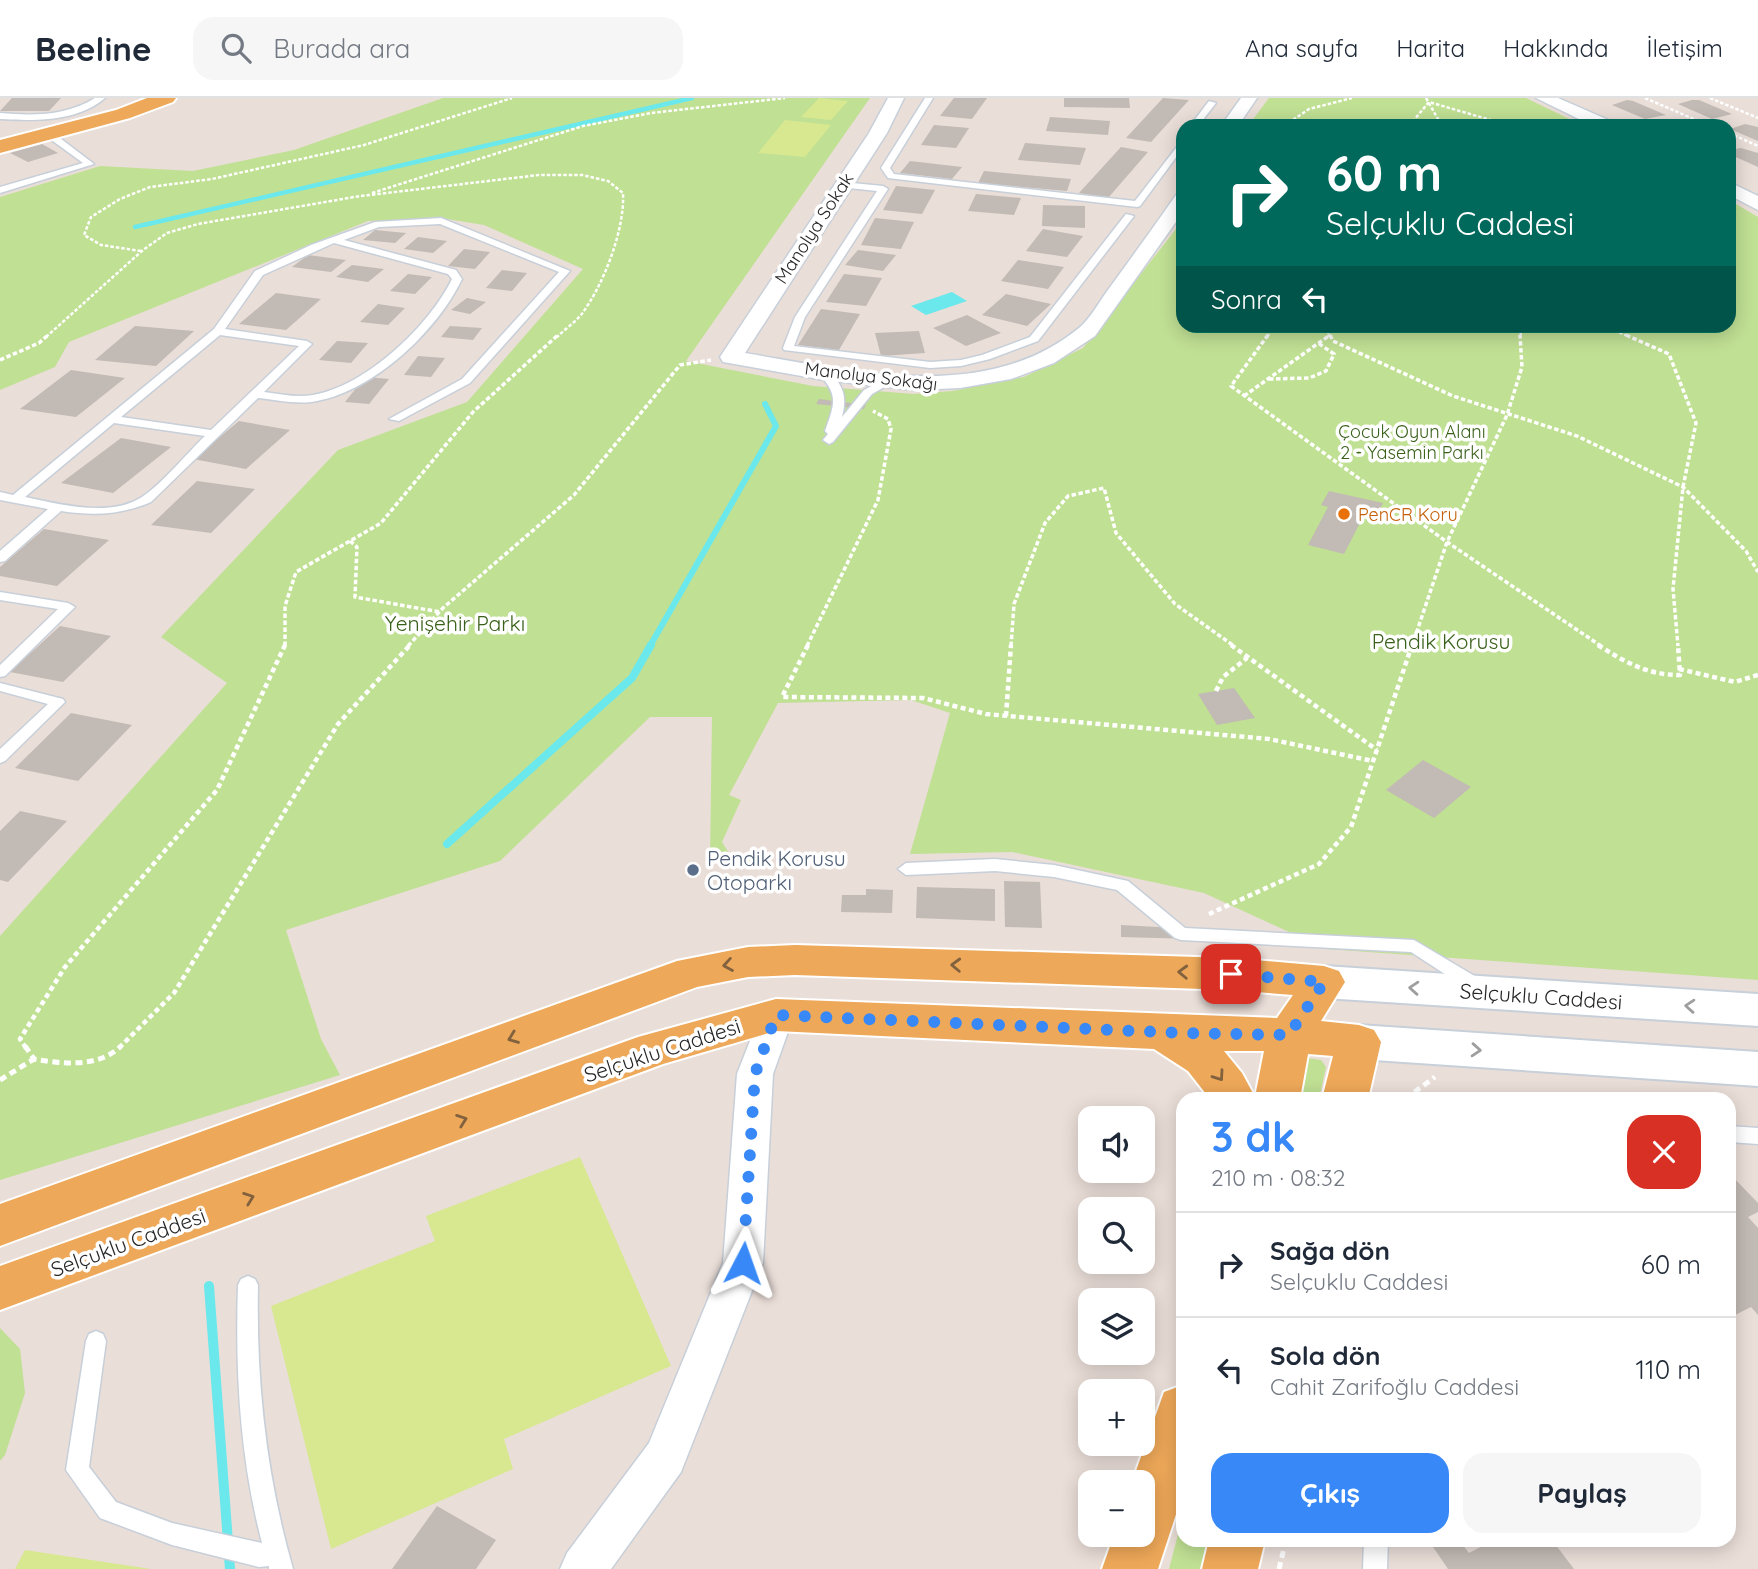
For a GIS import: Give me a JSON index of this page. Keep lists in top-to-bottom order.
{
  "streets": {
    "main road": ["Selçuklu Caddesi"],
    "street": ["Manolya Sokak", "Manolya Sokağı"]
  },
  "crossings": [
    ["Manolya Sokak", "Manolya Sokağı"]
  ],
  "parks": ["Çocuk Oyun Alanı 2 - Yasemin Parkı", "Yenişehir Parkı", "Pendik Korusu"],
  "places": ["PenCR Koru", "Pendik Korusu Otoparkı"],
  "page": {
    "header": "Beeline",
    "search": "Burada ara",
    "nav": [
      "Ana sayfa",
      "Harita",
      "Hakkında",
      "İletişim"
    ],
    "turn": ["60 m", "Selçuklu Caddesi"],
    "then": "Sonra",
    "heading": ["3 dk", "210 m · 08:32"],
    "map_buttons": ["+", "−"],
    "list": [
      {
        "name": "Sağa dön",
        "note": "Selçuklu Caddesi",
        "value": "60 m"
      },
      {
        "name": "Sola dön",
        "note": "Cahit Zarifoğlu Caddesi",
        "value": "110 m"
      }
    ],
    "buttons": ["Çıkış", "Paylaş"]
  }
}
